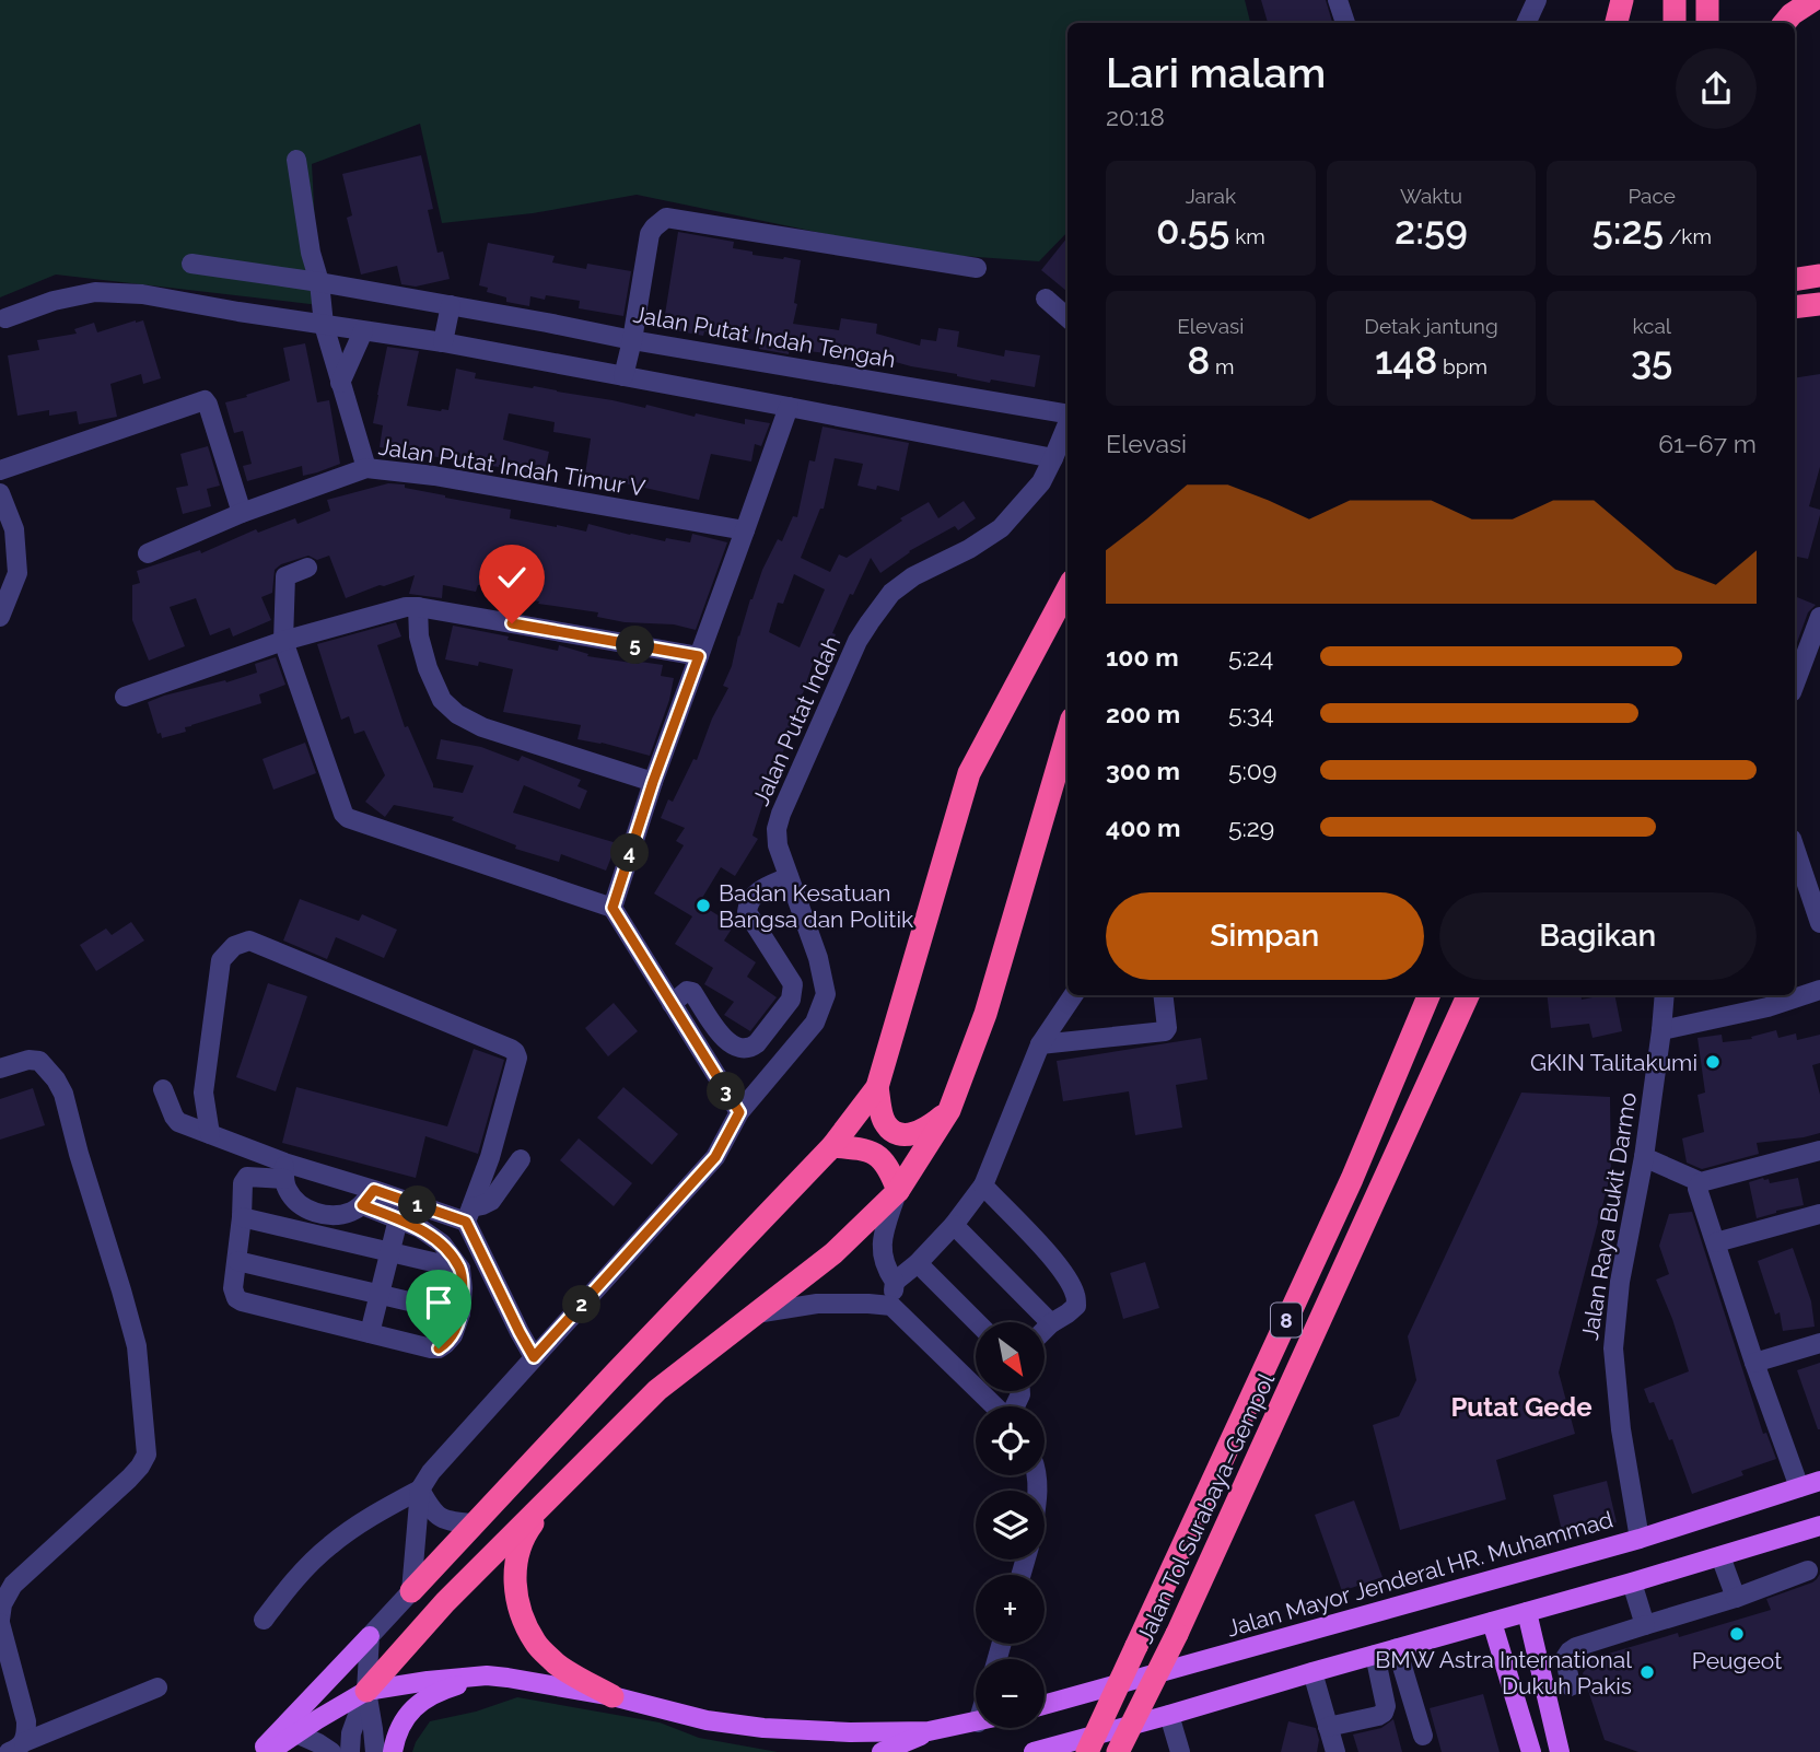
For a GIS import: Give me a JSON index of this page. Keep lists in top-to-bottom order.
{
  "streets": {
    "highway": ["8", "Jalan Tol Surabaya–Gempol"],
    "main road": ["Jalan Mayor Jenderal HR. Muhammad"],
    "street": [
      "Jalan Putat Indah Tengah",
      "Jalan Putat Indah Timur V",
      "Jalan Putat Indah",
      "Jalan Raya Bukit Darmo"
    ]
  },
  "crossings": [
    ["Jalan Raya Bukit Darmo", "Jalan Mayor Jenderal HR. Muhammad"]
  ],
  "districts": ["Putat Gede"],
  "places": [
    "Badan Kesatuan Bangsa dan Politik",
    "GKIN Talitakumi",
    "Peugeot",
    "BMW Astra International Dukuh Pakis"
  ],
  "north": "bottom right",
  "page": {
    "heading": ["Lari malam", "20:18"],
    "stats": [
      ["Jarak", "0.55 km"],
      ["Waktu", "2:59"],
      ["Pace", "5:25 /km"],
      ["Elevasi", "8 m"],
      ["Detak jantung", "148 bpm"],
      ["kcal", "35"]
    ],
    "chart": ["Elevasi", "61–67 m"],
    "pins": [
      "5",
      "4",
      "3",
      "1",
      "2"
    ],
    "list": [
      {
        "name": "100 m",
        "note": "5:24"
      },
      {
        "name": "200 m",
        "note": "5:34"
      },
      {
        "name": "300 m",
        "note": "5:09"
      },
      {
        "name": "400 m",
        "note": "5:29"
      }
    ],
    "buttons": ["Simpan", "Bagikan"],
    "map_buttons": ["+", "−"]
  }
}
